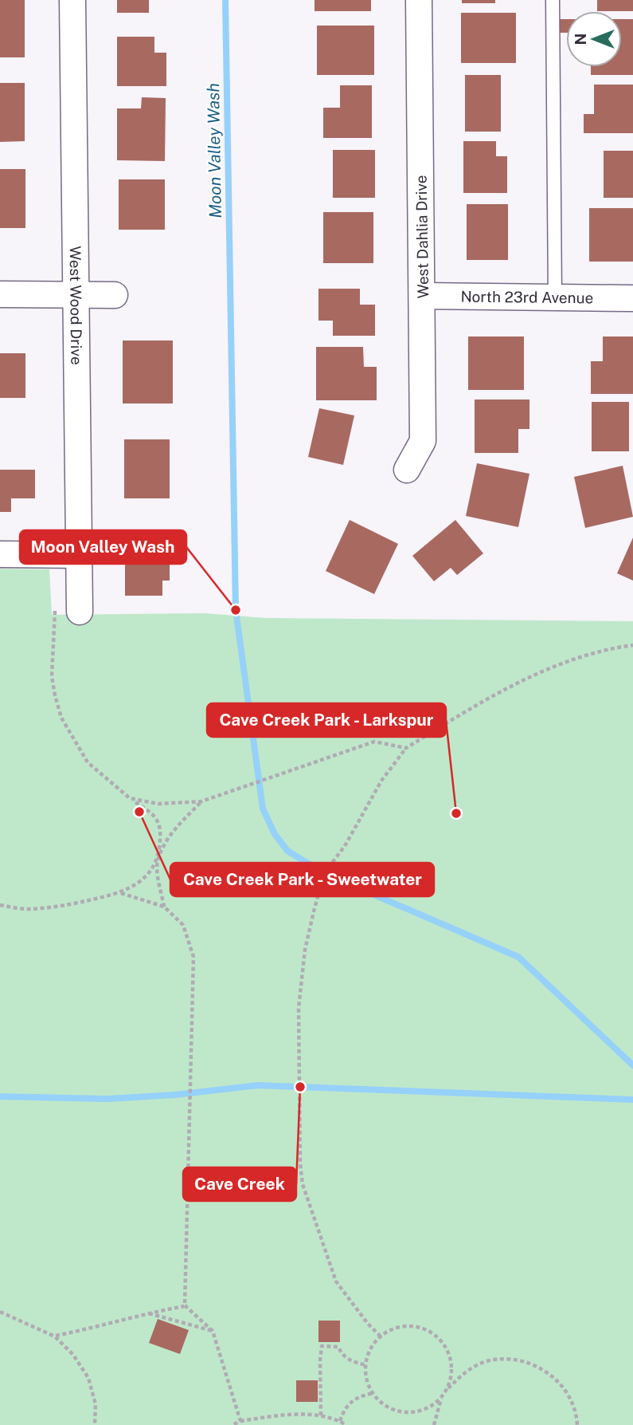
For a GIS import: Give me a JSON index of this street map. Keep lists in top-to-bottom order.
{
  "streets": {
    "street": ["West Dahlia Drive", "North 23rd Avenue", "West Wood Drive"]
  },
  "crossings": [
    ["West Dahlia Drive", "North 23rd Avenue"]
  ],
  "water": ["Moon Valley Wash"],
  "places": [
    "Moon Valley Wash",
    "Cave Creek Park - Sweetwater",
    "Cave Creek Park - Larkspur",
    "Cave Creek"
  ],
  "north": "left"
}
